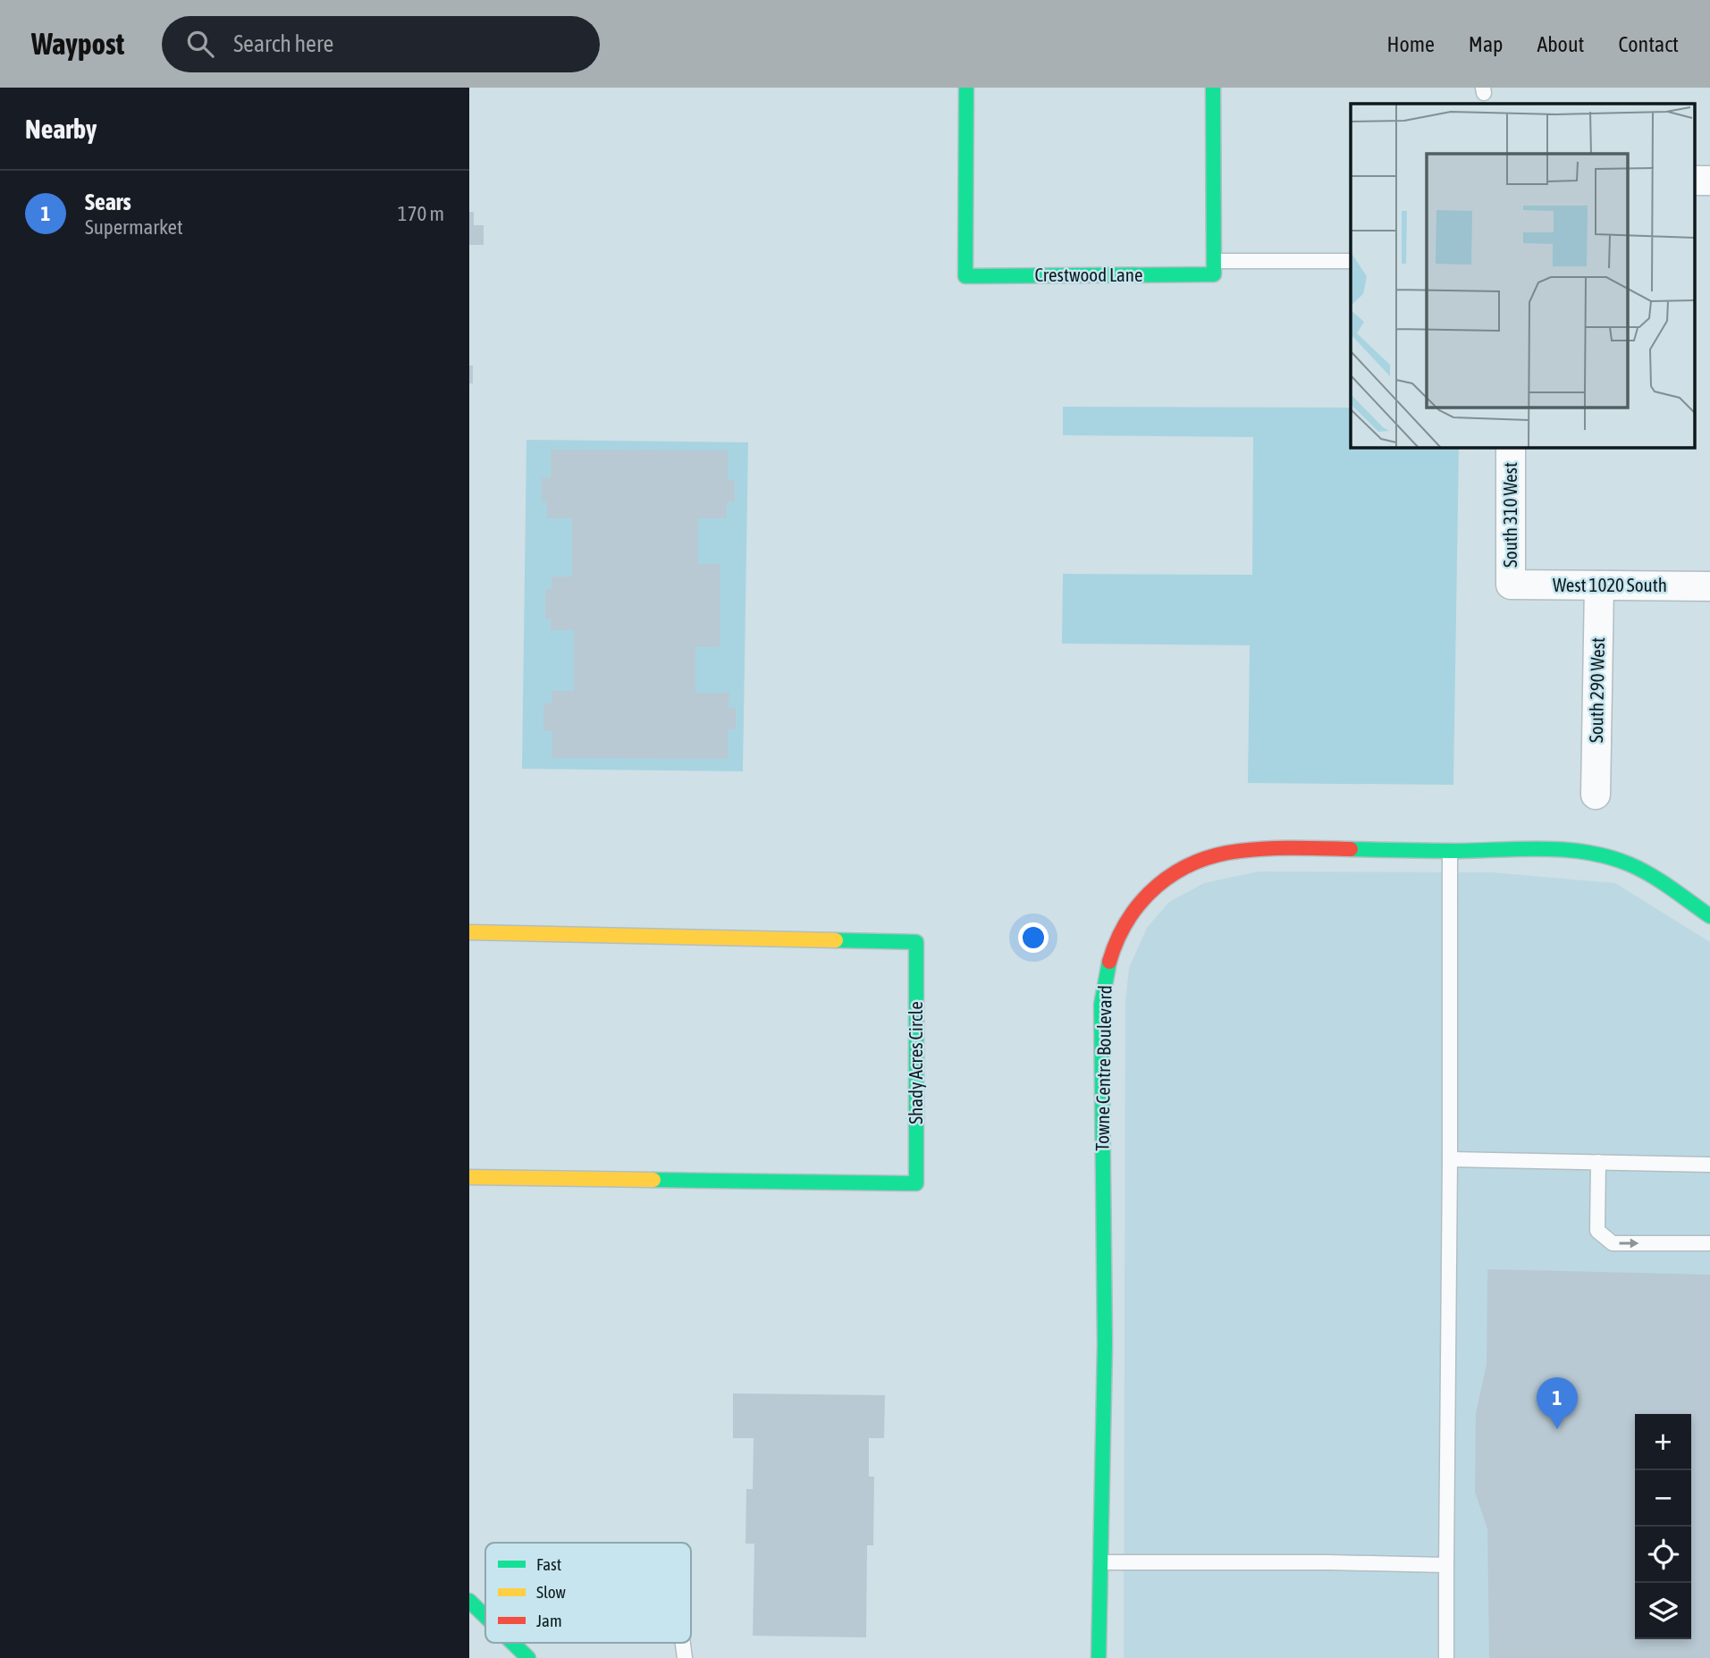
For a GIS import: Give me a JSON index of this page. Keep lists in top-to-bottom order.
{
  "streets": {
    "street": [
      "Crestwood Lane",
      "South 310 West",
      "West 1020 South",
      "South 290 West",
      "Shady Acres Circle",
      "Towne Centre Boulevard"
    ]
  },
  "crossings": [
    ["South 310 West", "West 1020 South"],
    ["West 1020 South", "South 290 West"]
  ],
  "legend": ["Fast", "Slow", "Jam"],
  "page": {
    "header": "Waypost",
    "search": "Search here",
    "nav": [
      "Home",
      "Map",
      "About",
      "Contact"
    ],
    "heading": "Nearby",
    "list": [
      {
        "mark": "1",
        "name": "Sears",
        "note": "Supermarket",
        "value": "170 m"
      }
    ],
    "pins": "1",
    "map_buttons": ["+", "−"]
  }
}
